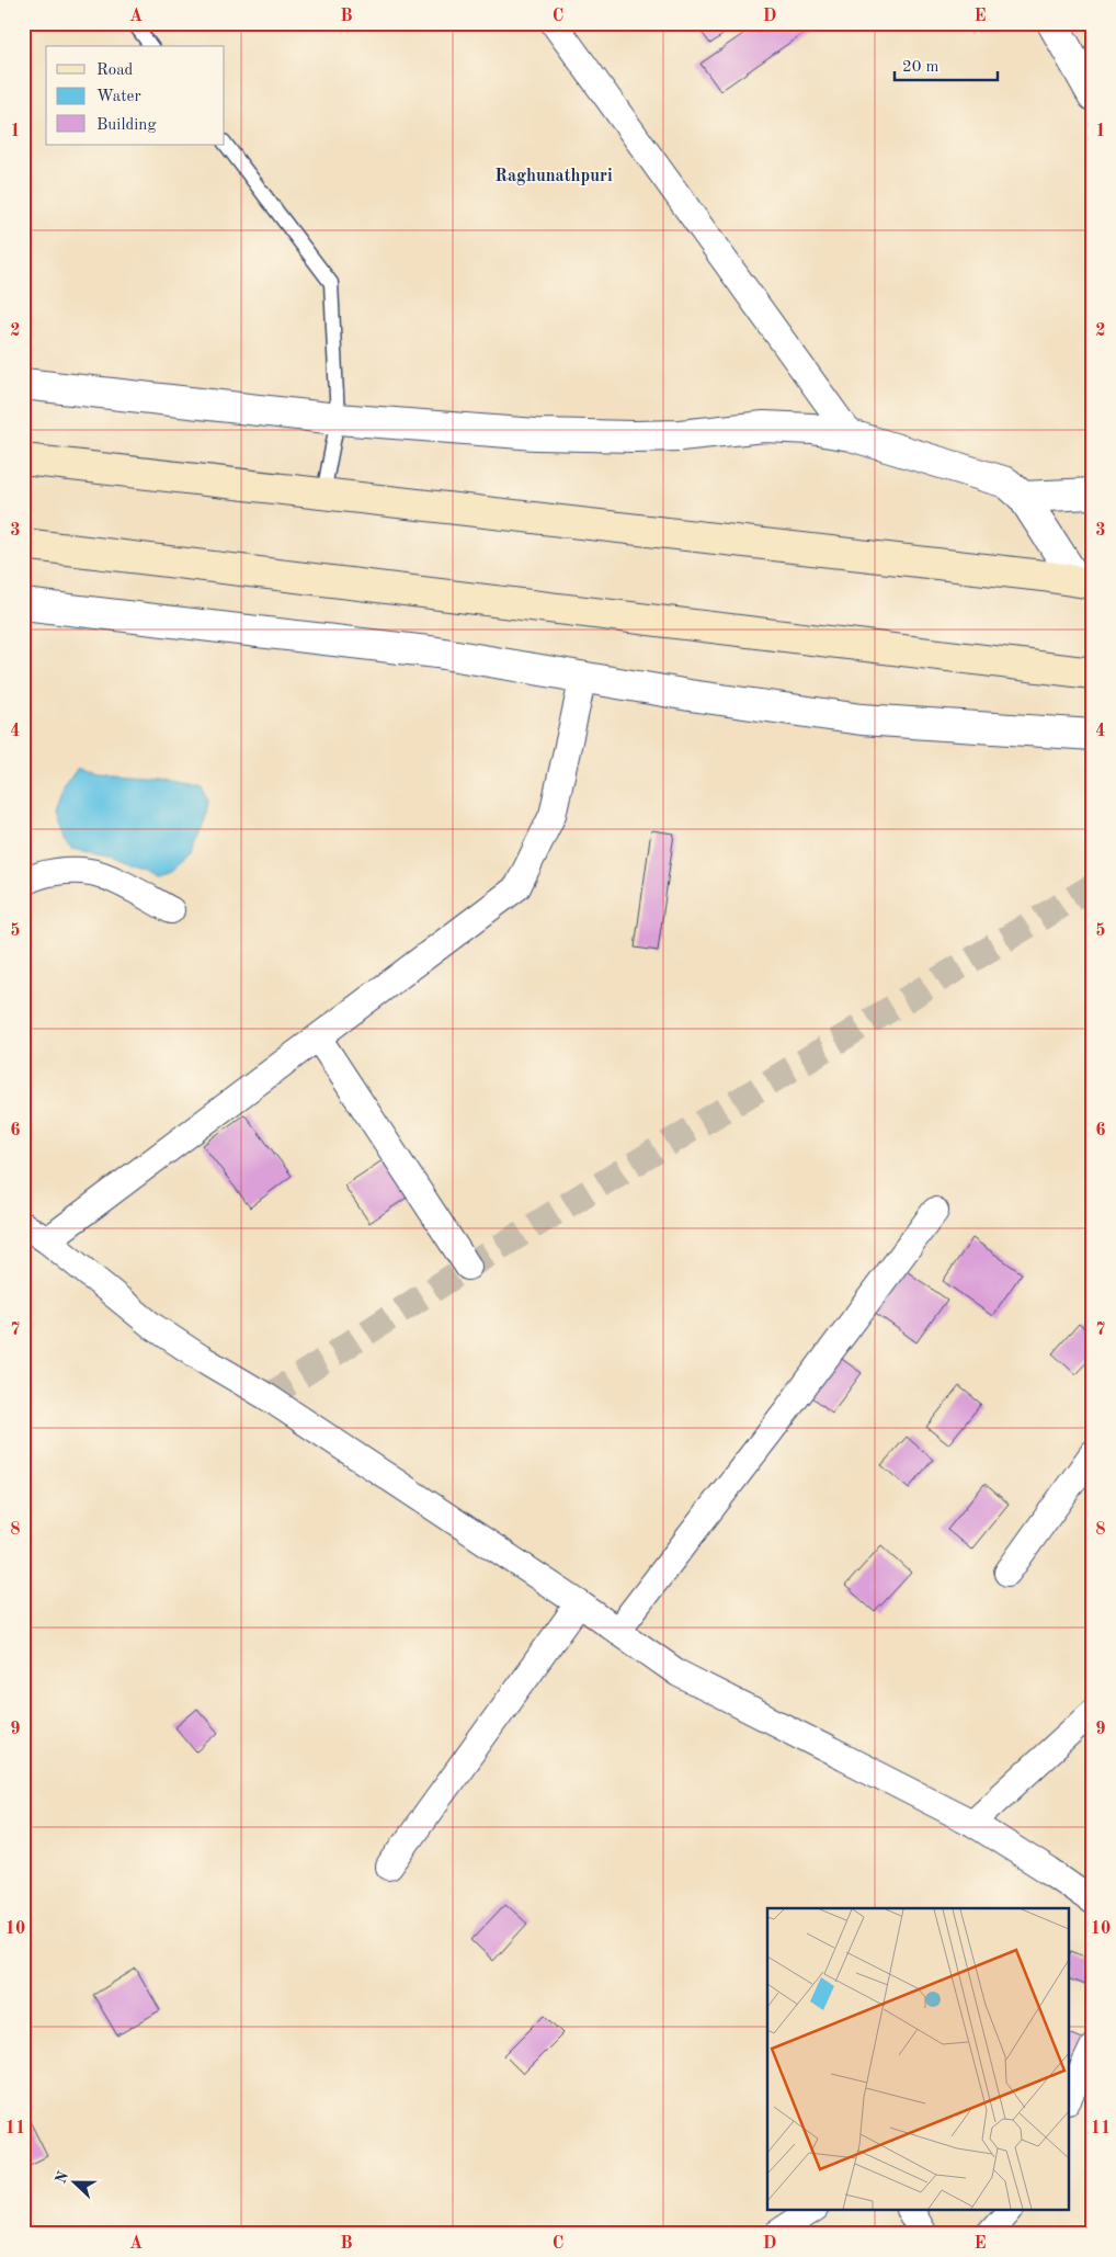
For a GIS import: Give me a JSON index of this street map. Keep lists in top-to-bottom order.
{
  "districts": ["Raghunathpuri"],
  "legend": ["Road", "Water", "Building"],
  "scale_bar": "20 m",
  "north": "left",
  "grid": {
    "columns": [
      "A",
      "B",
      "C",
      "D",
      "E"
    ],
    "rows": [
      "1",
      "2",
      "3",
      "4",
      "5",
      "6",
      "7",
      "8",
      "9",
      "10",
      "11"
    ]
  }
}
